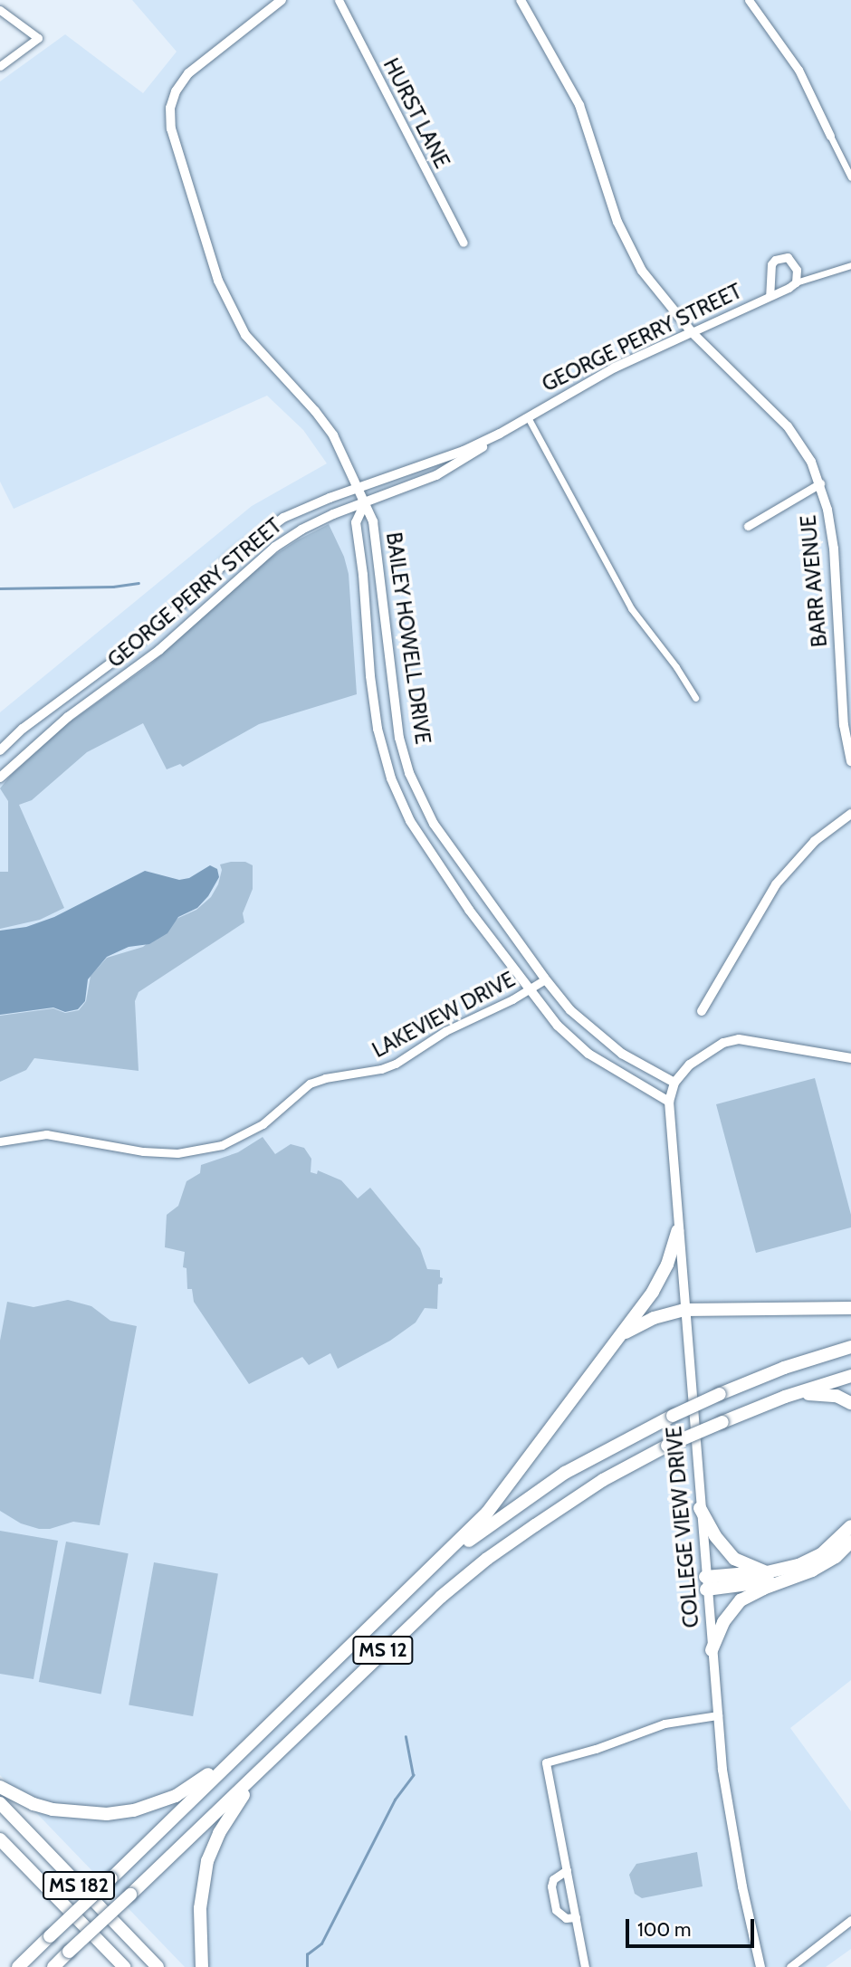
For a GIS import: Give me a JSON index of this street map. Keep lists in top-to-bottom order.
{
  "streets": {
    "main road": ["MS 12", "MS 182"],
    "street": [
      "HURST LANE",
      "GEORGE PERRY STREET",
      "BARR AVENUE",
      "BAILEY HOWELL DRIVE",
      "LAKEVIEW DRIVE",
      "COLLEGE VIEW DRIVE"
    ]
  },
  "crossings": [
    ["GEORGE PERRY STREET", "BARR AVENUE"],
    ["GEORGE PERRY STREET", "BAILEY HOWELL DRIVE"],
    ["BAILEY HOWELL DRIVE", "LAKEVIEW DRIVE"],
    ["BAILEY HOWELL DRIVE", "COLLEGE VIEW DRIVE"]
  ],
  "scale_bar": "100 m"
}
